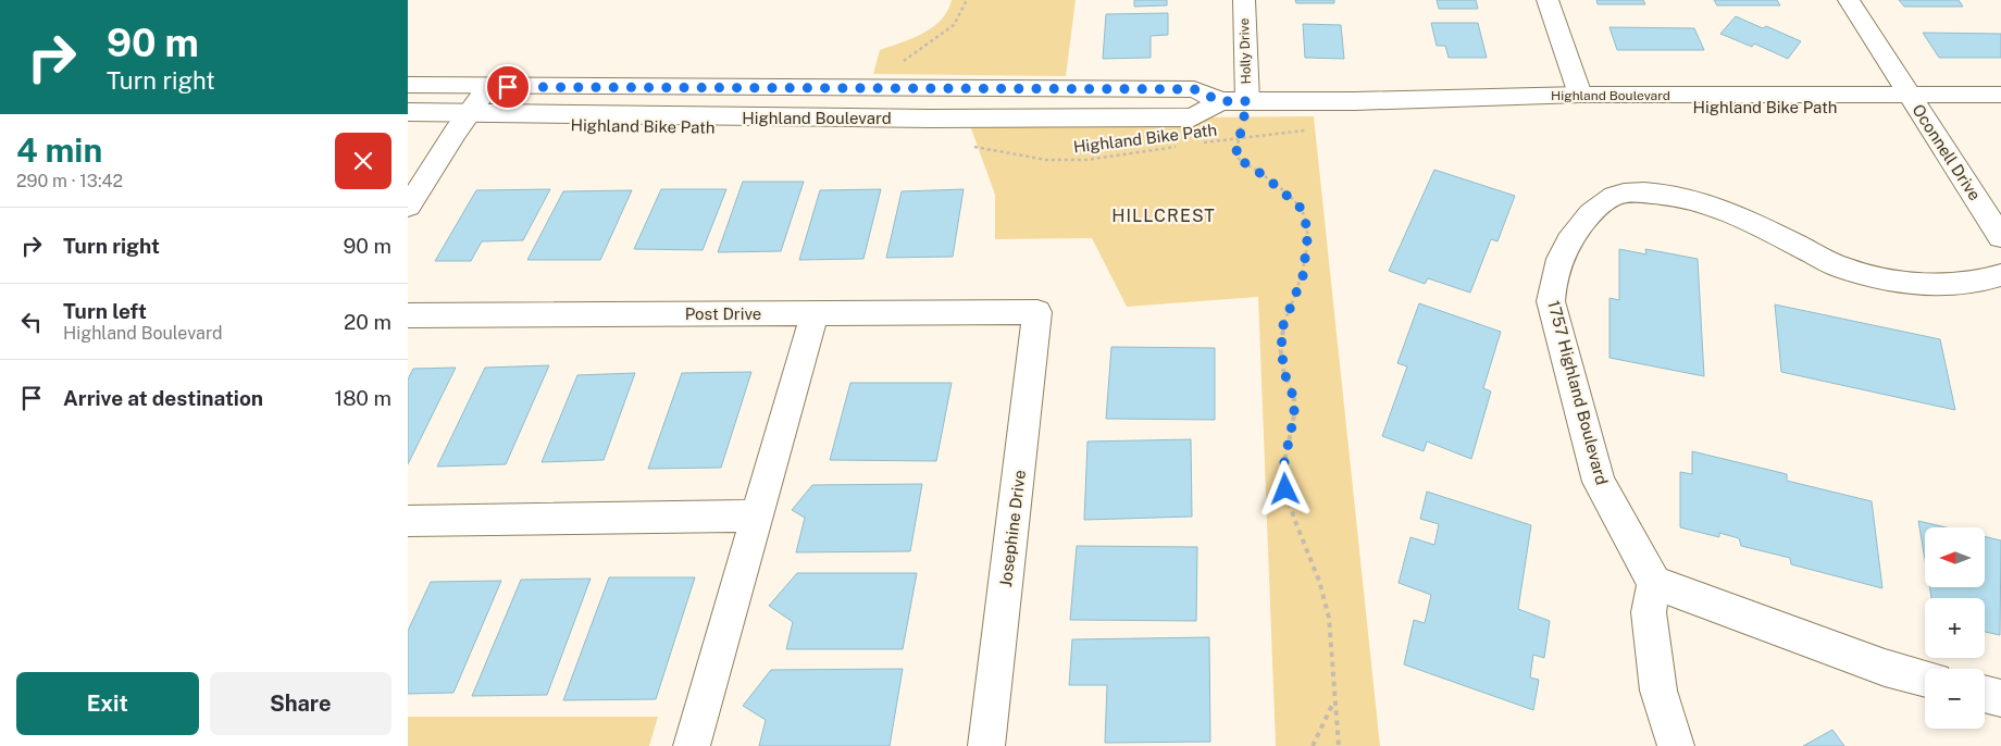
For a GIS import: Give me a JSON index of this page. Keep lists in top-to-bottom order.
{
  "streets": {
    "main road": [
      "Holly Drive",
      "Highland Boulevard",
      "Oconnell Drive",
      "Post Drive",
      "1757 Highland Boulevard",
      "Josephine Drive"
    ],
    "path": ["Highland Bike Path"]
  },
  "crossings": [
    ["Holly Drive", "Highland Boulevard"],
    ["Highland Boulevard", "Oconnell Drive"],
    ["Post Drive", "Josephine Drive"]
  ],
  "districts": ["HILLCREST"],
  "north": "left",
  "page": {
    "turn": ["90 m", "Turn right"],
    "heading": ["4 min", "290 m · 13:42"],
    "list": [
      {
        "name": "Turn right",
        "value": "90 m"
      },
      {
        "name": "Turn left",
        "note": "Highland Boulevard",
        "value": "20 m"
      },
      {
        "name": "Arrive at destination",
        "value": "180 m"
      }
    ],
    "map_buttons": ["+", "−"],
    "buttons": ["Exit", "Share"]
  }
}
